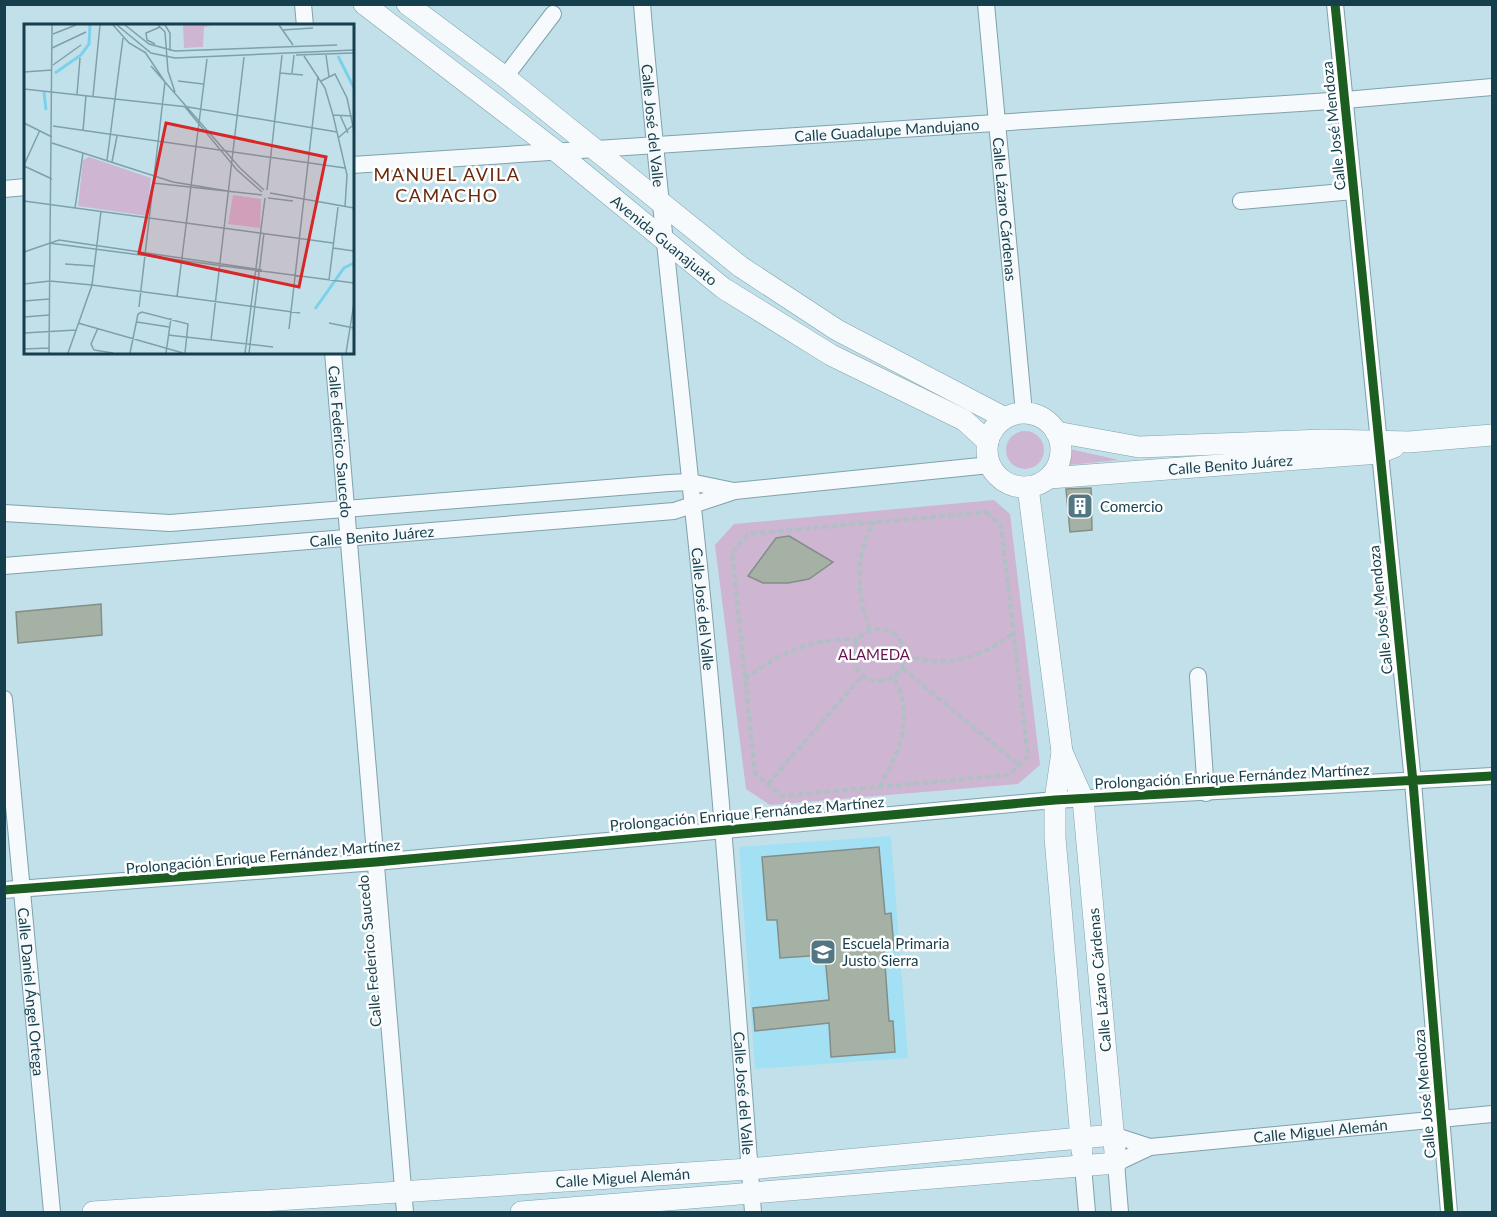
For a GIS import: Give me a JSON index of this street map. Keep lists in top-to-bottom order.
{
  "streets": {
    "street": [
      "Calle José del Valle",
      "Calle José Mendoza",
      "Calle Guadalupe Mandujano",
      "Calle Lázaro Cárdenas",
      "Avenida Guanajuato",
      "Calle Federico Saucedo",
      "Calle Benito Juárez",
      "Prolongación Enrique Fernández Martínez",
      "Calle Daniel Ángel Ortega",
      "Calle Miguel Alemán"
    ]
  },
  "crossings": [
    ["Calle José del Valle", "Calle Guadalupe Mandujano"],
    ["Calle José del Valle", "Avenida Guanajuato"],
    ["Calle José del Valle", "Calle Benito Juárez"],
    ["Calle José del Valle", "Prolongación Enrique Fernández Martínez"],
    ["Calle José del Valle", "Calle Miguel Alemán"],
    ["Calle José Mendoza", "Calle Guadalupe Mandujano"],
    ["Calle José Mendoza", "Calle Benito Juárez"],
    ["Calle José Mendoza", "Prolongación Enrique Fernández Martínez"],
    ["Calle José Mendoza", "Calle Miguel Alemán"],
    ["Calle Guadalupe Mandujano", "Calle Lázaro Cárdenas"],
    ["Calle Guadalupe Mandujano", "Avenida Guanajuato"],
    ["Calle Lázaro Cárdenas", "Avenida Guanajuato"],
    ["Calle Lázaro Cárdenas", "Calle Benito Juárez"],
    ["Calle Lázaro Cárdenas", "Prolongación Enrique Fernández Martínez"],
    ["Calle Lázaro Cárdenas", "Calle Miguel Alemán"],
    ["Avenida Guanajuato", "Calle Benito Juárez"],
    ["Calle Federico Saucedo", "Calle Benito Juárez"],
    ["Calle Federico Saucedo", "Prolongación Enrique Fernández Martínez"],
    ["Calle Federico Saucedo", "Calle Miguel Alemán"],
    ["Prolongación Enrique Fernández Martínez", "Calle Daniel Ángel Ortega"]
  ],
  "districts": ["MANUEL AVILA CAMACHO"],
  "parks": ["ALAMEDA"],
  "places": {
    "building": ["Comercio"],
    "school or university": ["Escuela Primaria Justo Sierra"]
  }
}
